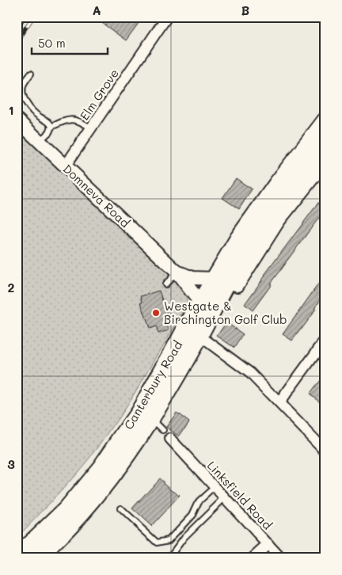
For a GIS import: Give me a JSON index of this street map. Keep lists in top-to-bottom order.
{
  "streets": {
    "highway": ["Canterbury Road"],
    "street": ["Elm Grove", "Domneva Road", "Linksfield Road"]
  },
  "crossings": [
    ["Elm Grove", "Domneva Road"],
    ["Domneva Road", "Canterbury Road"]
  ],
  "places": ["Westgate & Birchington Golf Club"],
  "scale_bar": "50 m",
  "grid": {
    "columns": ["A", "B"],
    "rows": ["1", "2", "3"]
  }
}
